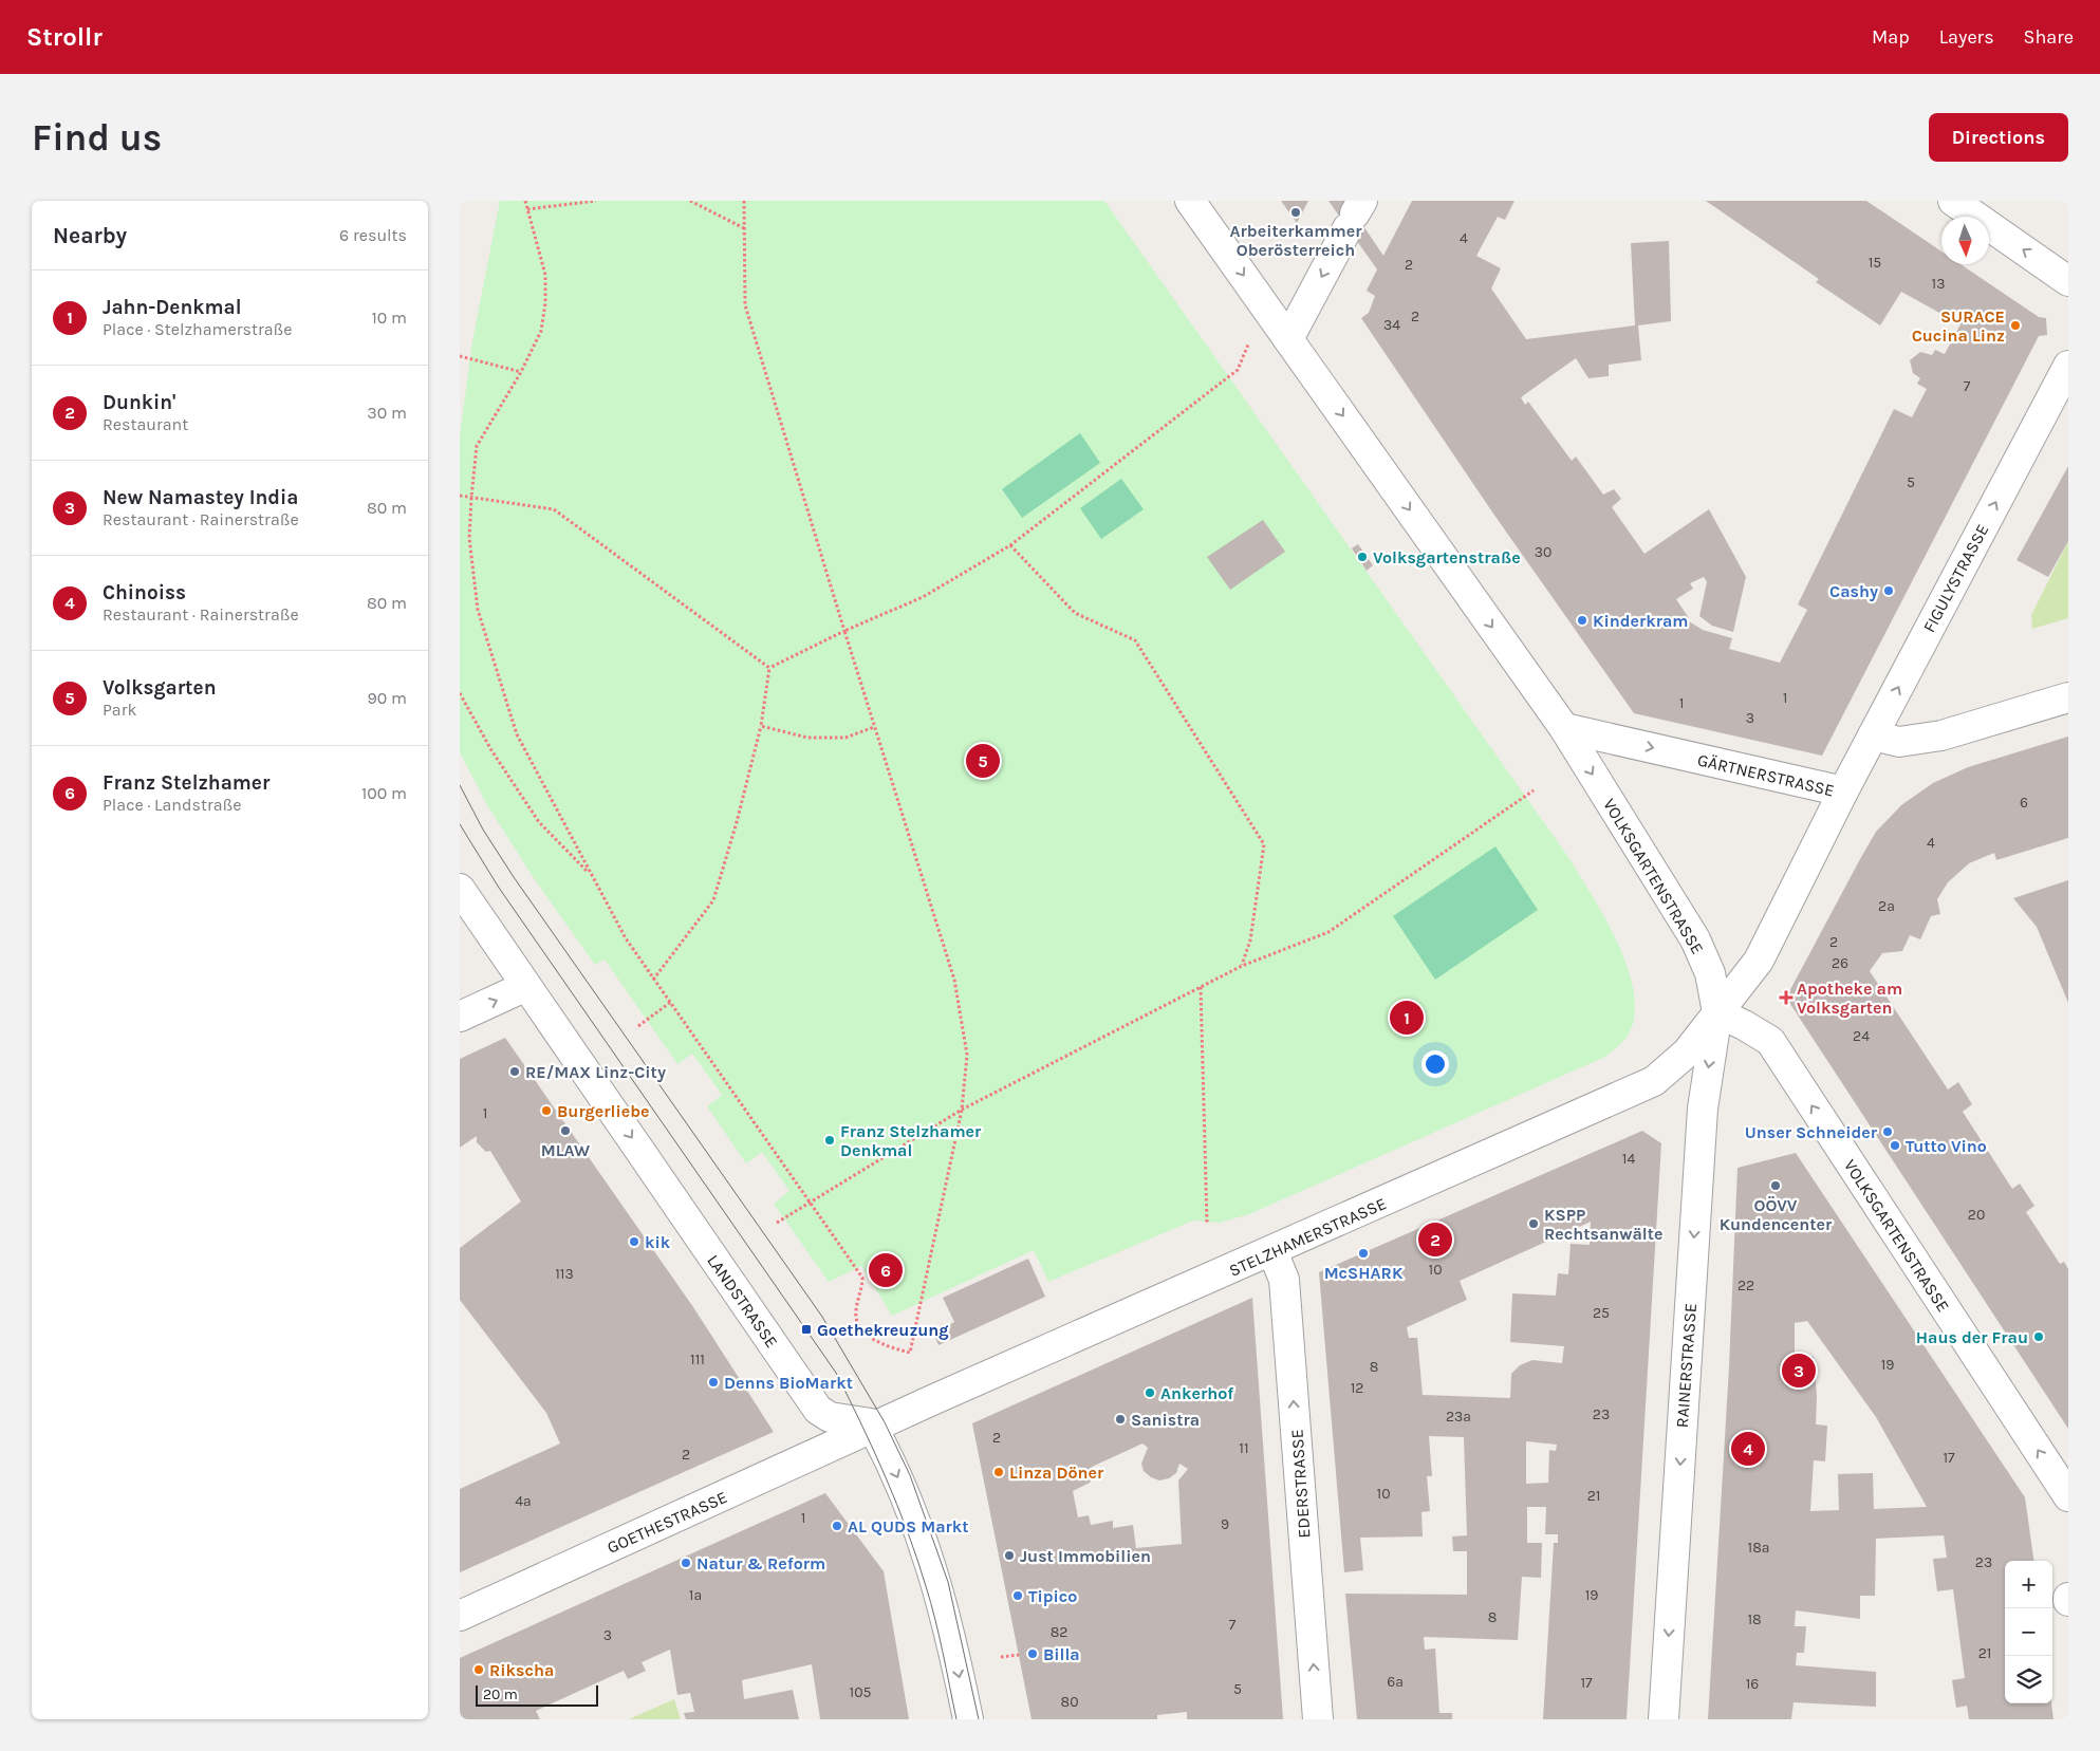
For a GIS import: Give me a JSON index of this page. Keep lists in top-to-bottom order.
{
  "streets": {
    "street": [
      "FIGULYSTRASSE",
      "GÄRTNERSTRASSE",
      "VOLKSGARTENSTRASSE",
      "STELZHAMERSTRASSE",
      "LANDSTRASSE",
      "RAINERSTRASSE",
      "EDERSTRASSE",
      "GOETHESTRASSE"
    ]
  },
  "crossings": [
    ["FIGULYSTRASSE", "GÄRTNERSTRASSE"],
    ["GÄRTNERSTRASSE", "VOLKSGARTENSTRASSE"],
    ["GÄRTNERSTRASSE", "STELZHAMERSTRASSE"],
    ["GÄRTNERSTRASSE", "RAINERSTRASSE"],
    ["VOLKSGARTENSTRASSE", "STELZHAMERSTRASSE"],
    ["VOLKSGARTENSTRASSE", "RAINERSTRASSE"],
    ["STELZHAMERSTRASSE", "LANDSTRASSE"],
    ["STELZHAMERSTRASSE", "RAINERSTRASSE"],
    ["STELZHAMERSTRASSE", "EDERSTRASSE"],
    ["STELZHAMERSTRASSE", "GOETHESTRASSE"],
    ["LANDSTRASSE", "GOETHESTRASSE"]
  ],
  "one_way": [
    "FIGULYSTRASSE",
    "GÄRTNERSTRASSE",
    "LANDSTRASSE",
    "RAINERSTRASSE",
    "EDERSTRASSE"
  ],
  "places": {
    "other": [
      "Arbeiterkammer Oberösterreich",
      "SURACE Cucina Linz",
      "Volksgartenstraße",
      "Cashy",
      "Kinderkram",
      "RE/MAX Linz-City",
      "Burgerliebe",
      "MLAW",
      "Unser Schneider",
      "Franz Stelzhamer Denkmal",
      "Tutto Vino",
      "OÖVV Kundencenter",
      "KSPP Rechtsanwälte",
      "kik",
      "McSHARK",
      "Haus der Frau",
      "Denns BioMarkt",
      "Ankerhof",
      "Sanistra",
      "Linza Döner",
      "AL QUDS Markt",
      "Just Immobilien",
      "Natur & Reform",
      "Tipico",
      "Billa",
      "Rikscha"
    ],
    "health": ["Apotheke am Volksgarten"],
    "transit": ["Goethekreuzung"]
  },
  "house_numbers": [
    "4",
    "15",
    "2",
    "13",
    "2",
    "34",
    "7",
    "5",
    "30",
    "1",
    "1",
    "3",
    "6",
    "4",
    "2a",
    "2",
    "26",
    "24",
    "1",
    "14",
    "20",
    "10",
    "113",
    "22",
    "25",
    "111",
    "19",
    "8",
    "12",
    "23",
    "23a",
    "2",
    "11",
    "2",
    "17",
    "10",
    "21",
    "4a",
    "1",
    "9",
    "18a",
    "23",
    "1a",
    "19",
    "8",
    "18",
    "7",
    "82",
    "3",
    "21",
    "6a",
    "17",
    "16",
    "5",
    "105",
    "80"
  ],
  "scale_bar": "20 m",
  "north": "bottom",
  "page": {
    "header": "Strollr",
    "nav": ["Map", "Layers", "Share"],
    "buttons": "Directions",
    "title": "Find us",
    "heading": ["Nearby", "6 results"],
    "list": [
      {
        "mark": "1",
        "name": "Jahn-Denkmal",
        "note": "Place · Stelzhamerstraße",
        "value": "10 m"
      },
      {
        "mark": "2",
        "name": "Dunkin'",
        "note": "Restaurant",
        "value": "30 m"
      },
      {
        "mark": "3",
        "name": "New Namastey India",
        "note": "Restaurant · Rainerstraße",
        "value": "80 m"
      },
      {
        "mark": "4",
        "name": "Chinoiss",
        "note": "Restaurant · Rainerstraße",
        "value": "80 m"
      },
      {
        "mark": "5",
        "name": "Volksgarten",
        "note": "Park",
        "value": "90 m"
      },
      {
        "mark": "6",
        "name": "Franz Stelzhamer",
        "note": "Place · Landstraße",
        "value": "100 m"
      }
    ],
    "pins": [
      "5",
      "1",
      "2",
      "6",
      "3",
      "4"
    ],
    "map_buttons": ["+", "−"],
    "scale": "20 m"
  }
}
